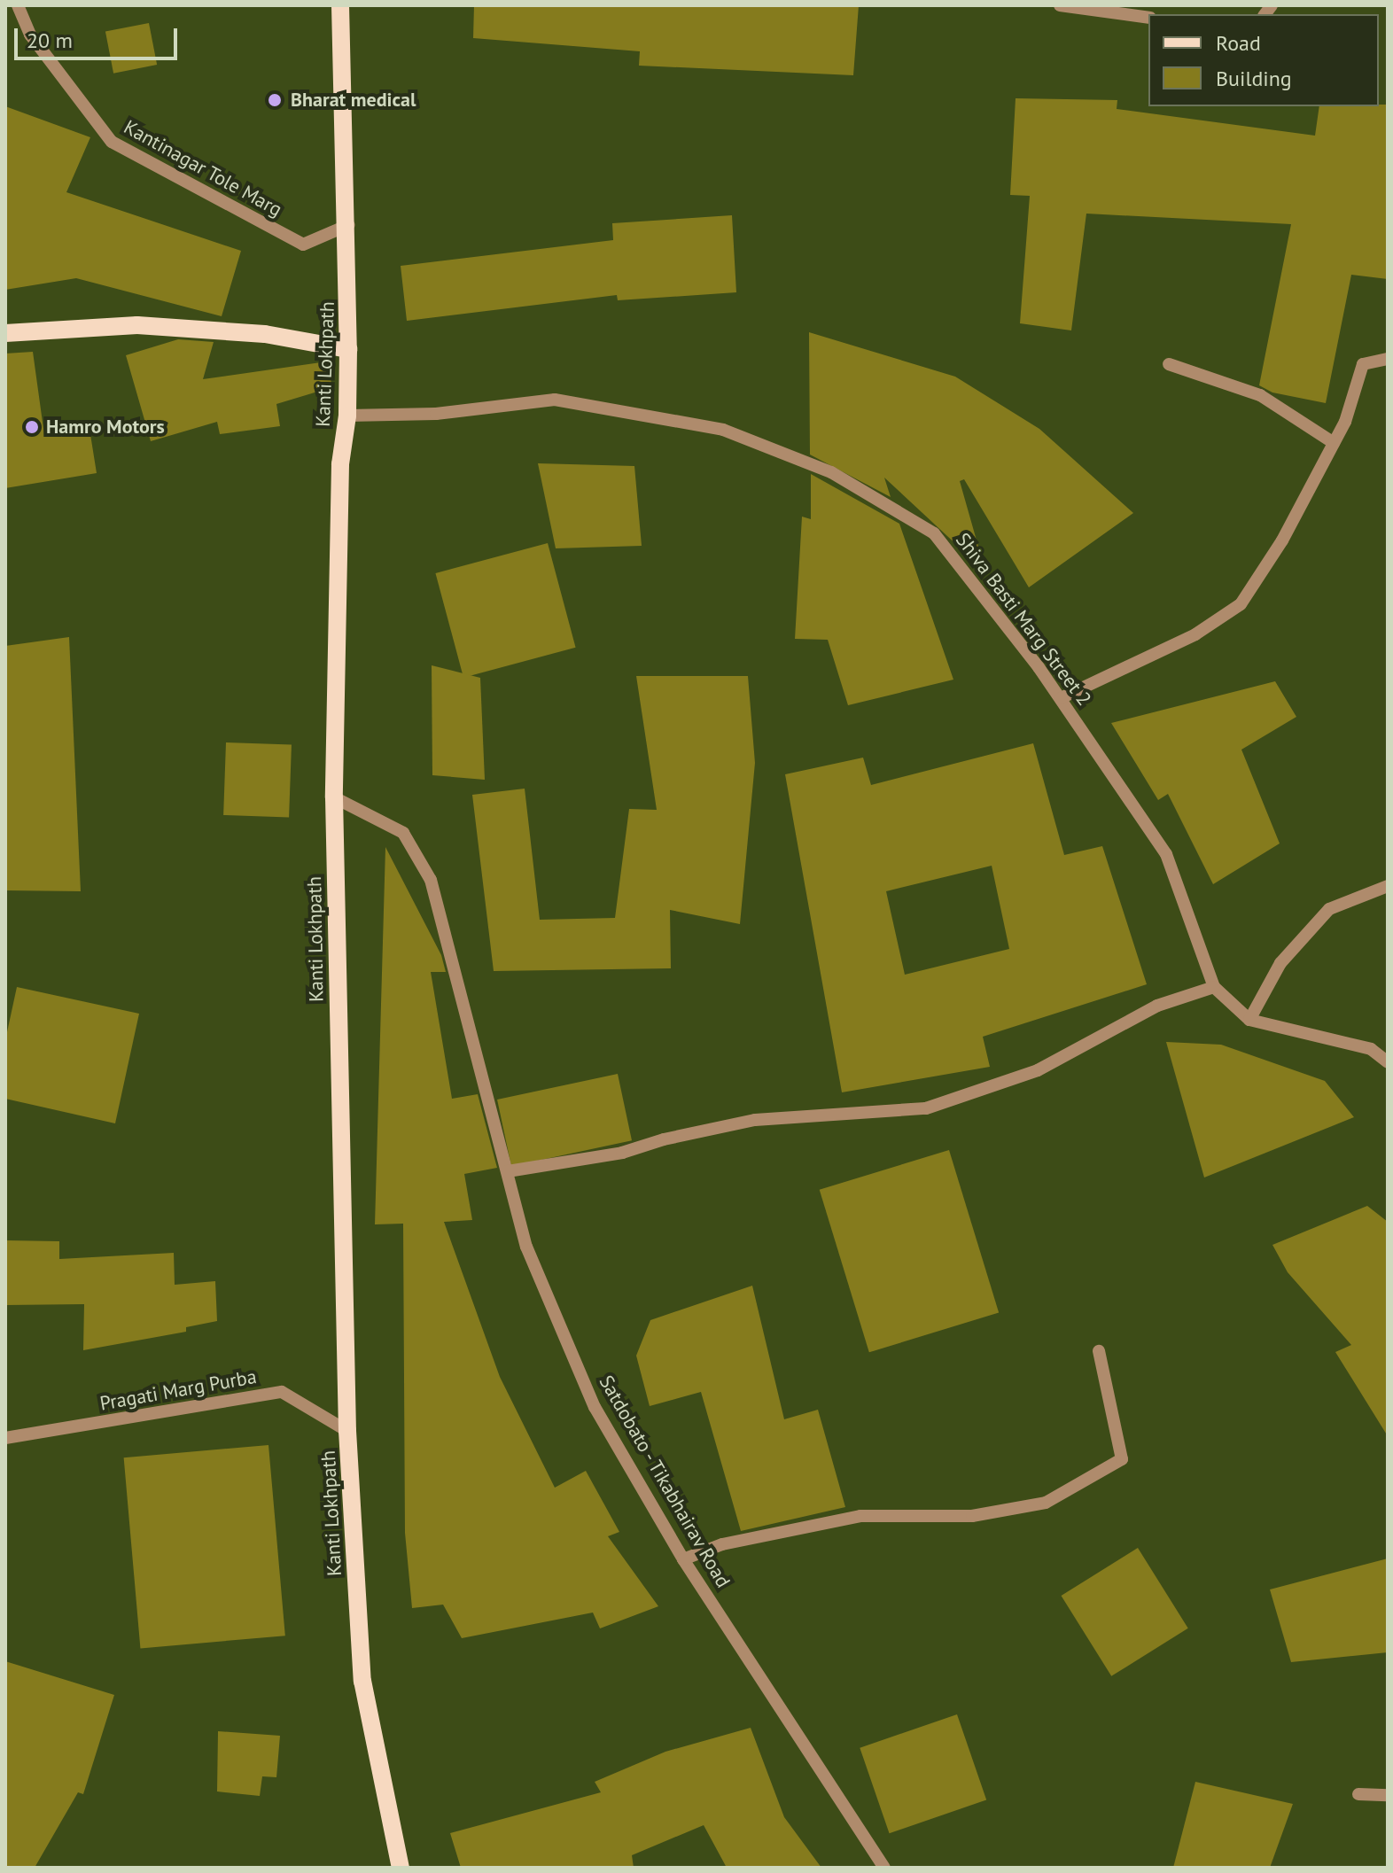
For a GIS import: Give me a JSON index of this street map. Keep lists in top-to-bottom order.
{
  "streets": {
    "main road": ["Kanti Lokhpath"],
    "street": [
      "Kantinagar Tole Marg",
      "Shiva Basti Marg Street 2",
      "Pragati Marg Purba",
      "Satdobato - Tikabhairav Road"
    ]
  },
  "crossings": [
    ["Kantinagar Tole Marg", "Kanti Lokhpath"],
    ["Kanti Lokhpath", "Shiva Basti Marg Street 2"],
    ["Kanti Lokhpath", "Pragati Marg Purba"],
    ["Kanti Lokhpath", "Satdobato - Tikabhairav Road"]
  ],
  "places": ["Bharat medical", "Hamro Motors"],
  "legend": ["Road", "Building"],
  "scale_bar": "20 m"
}
